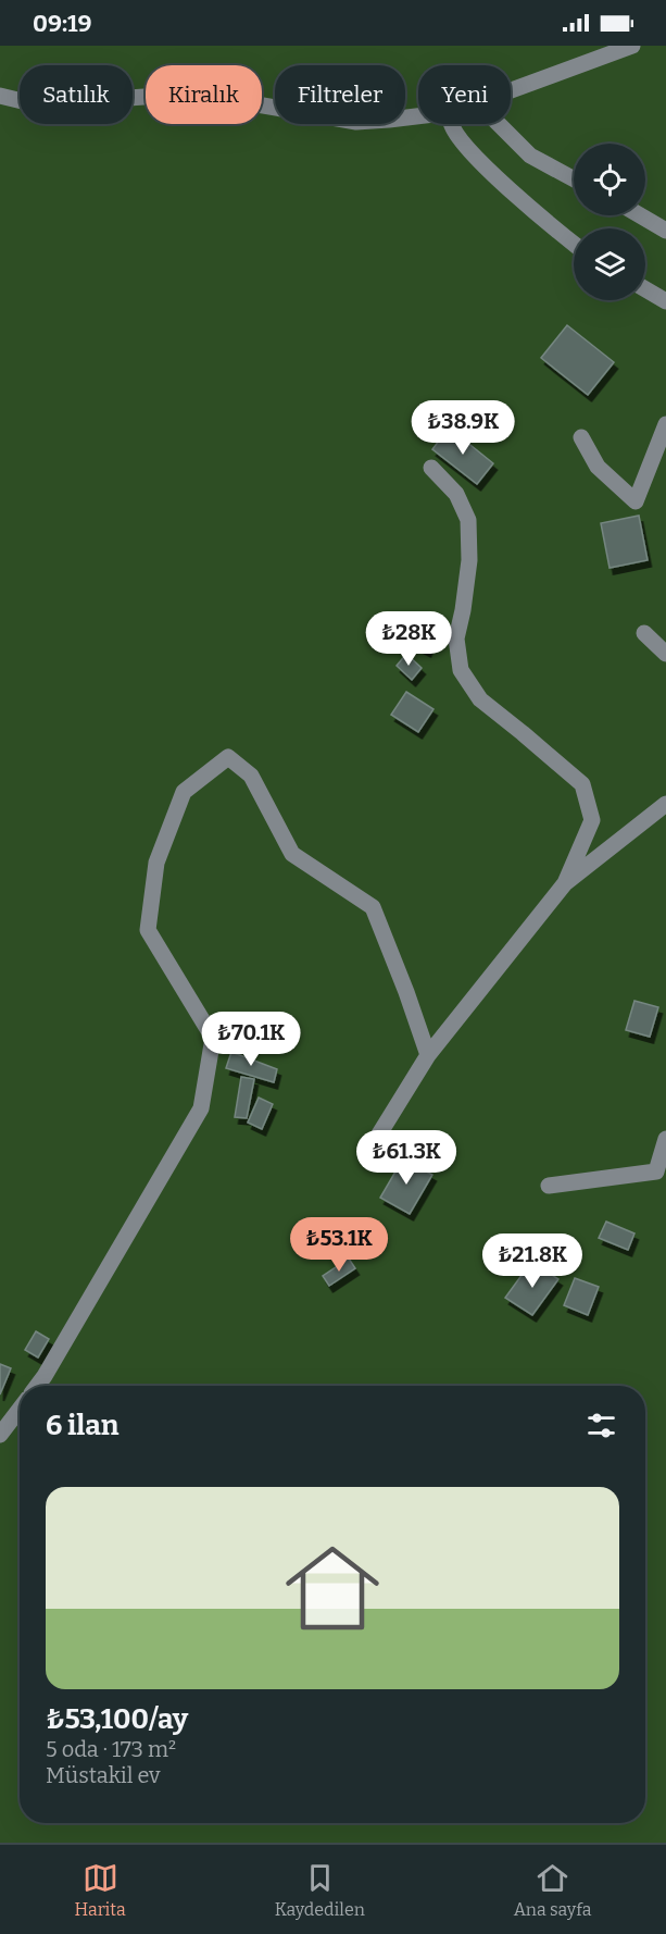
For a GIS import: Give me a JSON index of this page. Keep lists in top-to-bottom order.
{
  "page": {
    "status": "09:19",
    "chip": [
      "Satılık",
      "Kiralık",
      "Filtreler",
      "Yeni"
    ],
    "price": [
      "₺38.9K",
      "₺28K",
      "₺70.1K",
      "₺61.3K",
      "₺53.1K",
      "₺21.8K"
    ],
    "heading": "6 ilan",
    "list": [
      {
        "name": "₺53,100/ay",
        "note": "5 oda · 173 m² · Müstakil ev"
      }
    ],
    "tabs": ["Harita", "Kaydedilen", "Ana sayfa"]
  }
}
